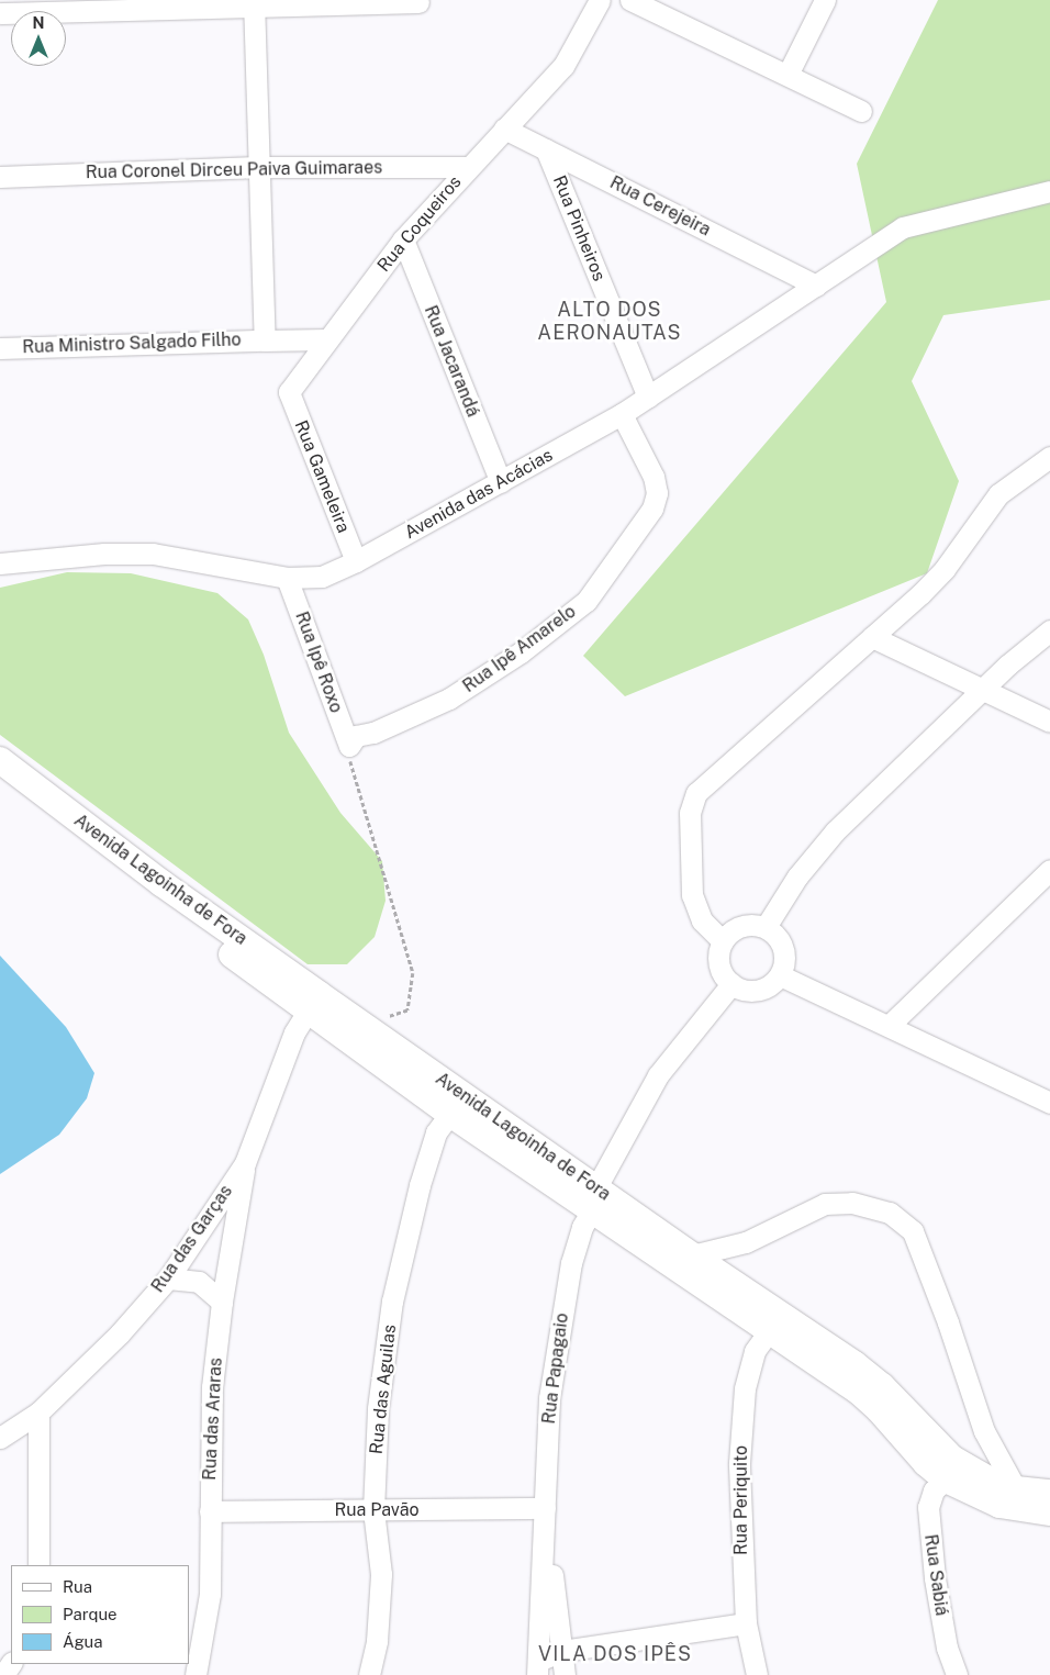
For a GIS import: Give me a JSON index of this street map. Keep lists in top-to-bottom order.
{
  "streets": {
    "main road": ["Avenida Lagoinha de Fora"],
    "street": [
      "Rua Coronel Dirceu Paiva Guimaraes",
      "Rua Cerejeira",
      "Rua Coqueiros",
      "Rua Pinheiros",
      "Rua Ministro Salgado Filho",
      "Rua Jacarandá",
      "Rua Gameleira",
      "Avenida das Acácias",
      "Rua Ipê Amarelo",
      "Rua Ipê Roxo",
      "Rua das Garças",
      "Rua Papagaio",
      "Rua das Aguilas",
      "Rua das Araras",
      "Rua Periquito",
      "Rua Pavão",
      "Rua Sabiá"
    ]
  },
  "crossings": [
    ["Rua Coronel Dirceu Paiva Guimaraes", "Rua Coqueiros"],
    ["Rua Cerejeira", "Rua Coqueiros"],
    ["Rua Cerejeira", "Rua Pinheiros"],
    ["Rua Cerejeira", "Avenida das Acácias"],
    ["Rua Coqueiros", "Rua Ministro Salgado Filho"],
    ["Rua Coqueiros", "Rua Jacarandá"],
    ["Rua Coqueiros", "Rua Gameleira"],
    ["Rua Pinheiros", "Avenida das Acácias"],
    ["Rua Jacarandá", "Avenida das Acácias"],
    ["Rua Gameleira", "Avenida das Acácias"],
    ["Avenida das Acácias", "Rua Ipê Amarelo"],
    ["Avenida das Acácias", "Rua Ipê Roxo"],
    ["Rua Ipê Amarelo", "Rua Ipê Roxo"],
    ["Avenida Lagoinha de Fora", "Rua das Garças"],
    ["Avenida Lagoinha de Fora", "Rua Papagaio"],
    ["Avenida Lagoinha de Fora", "Rua das Aguilas"],
    ["Avenida Lagoinha de Fora", "Rua Periquito"],
    ["Avenida Lagoinha de Fora", "Rua Sabiá"],
    ["Rua das Garças", "Rua das Araras"],
    ["Rua Papagaio", "Rua Pavão"],
    ["Rua das Aguilas", "Rua Pavão"],
    ["Rua das Araras", "Rua Pavão"]
  ],
  "districts": ["ALTO DOS AERONAUTAS", "VILA DOS IPÊS"],
  "legend": ["Rua", "Parque", "Água"],
  "north": "top"
}
